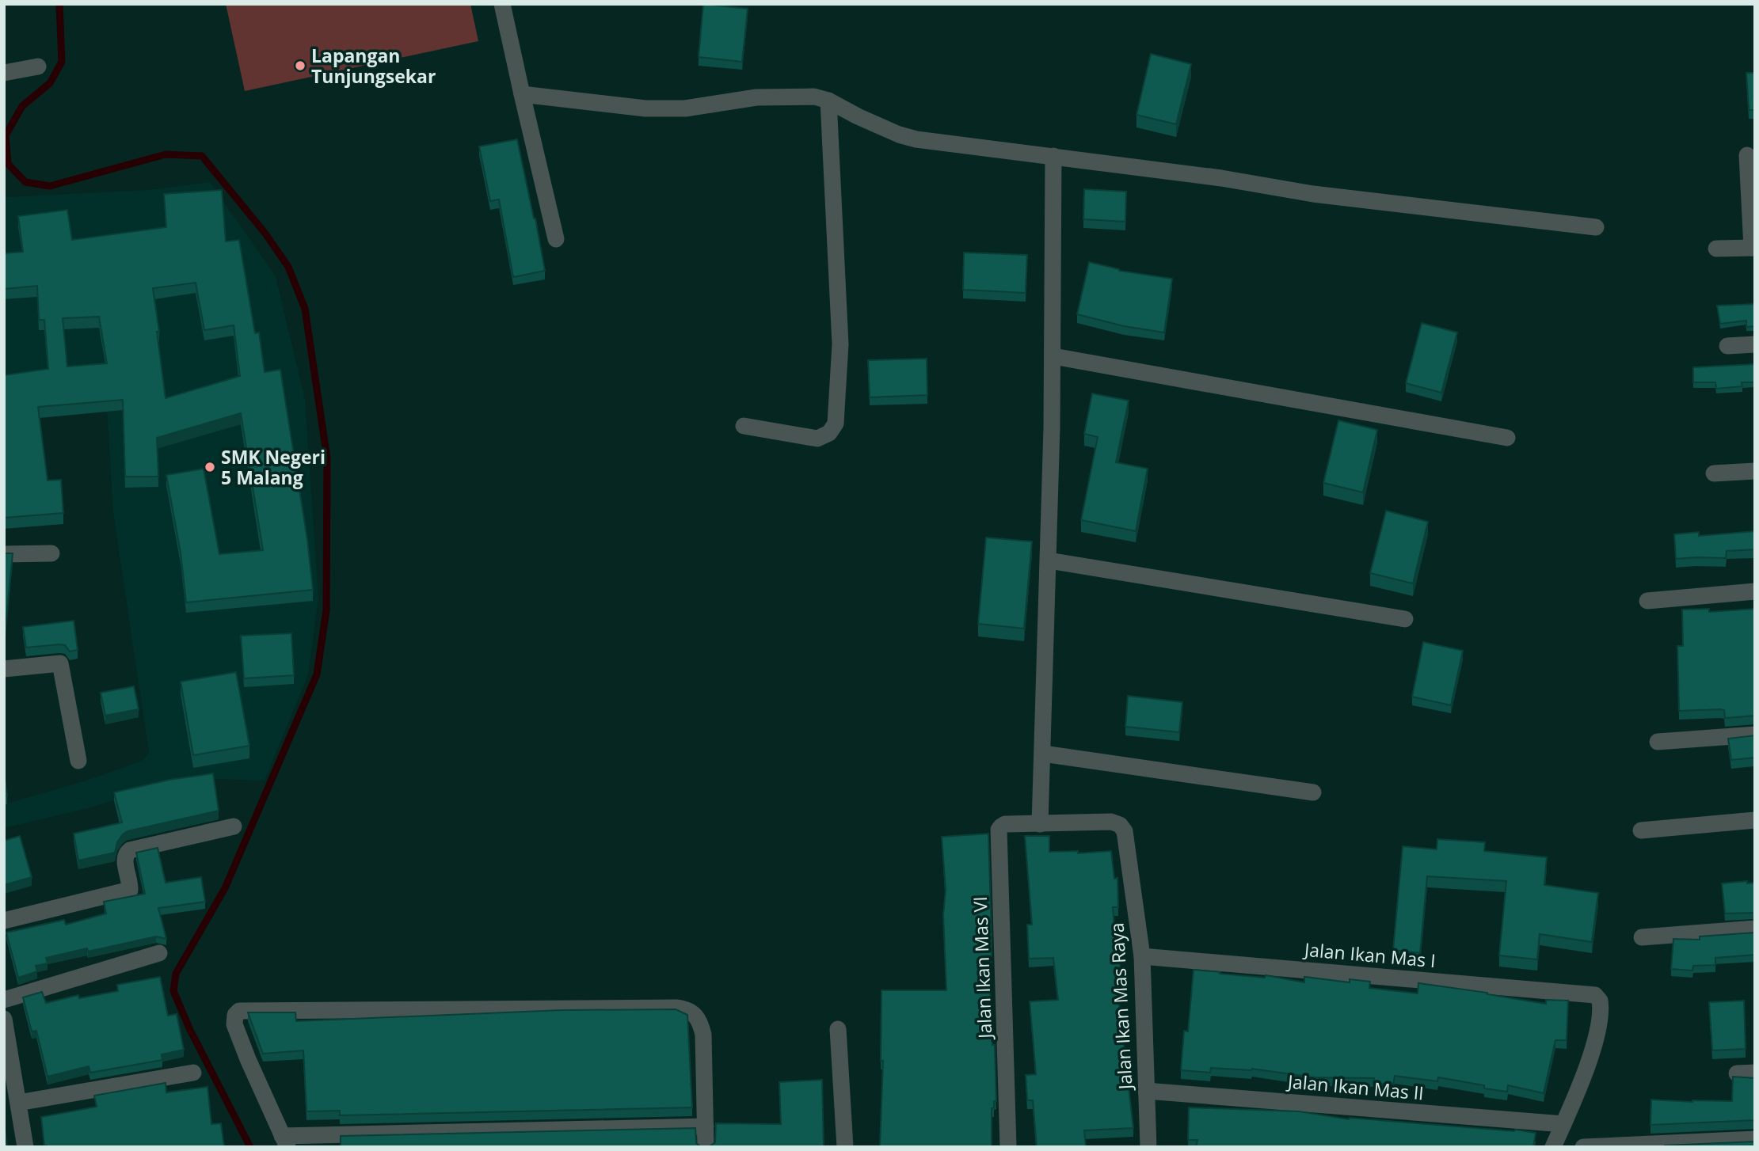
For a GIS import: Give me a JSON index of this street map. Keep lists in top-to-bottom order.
{
  "streets": {
    "street": [
      "Jalan Ikan Mas I",
      "Jalan Ikan Mas VI",
      "Jalan Ikan Mas Raya",
      "Jalan Ikan Mas II"
    ]
  },
  "crossings": [
    ["Jalan Ikan Mas I", "Jalan Ikan Mas Raya"],
    ["Jalan Ikan Mas I", "Jalan Ikan Mas II"],
    ["Jalan Ikan Mas VI", "Jalan Ikan Mas Raya"],
    ["Jalan Ikan Mas Raya", "Jalan Ikan Mas II"]
  ],
  "places": ["Lapangan Tunjungsekar", "SMK Negeri 5 Malang"]
}
